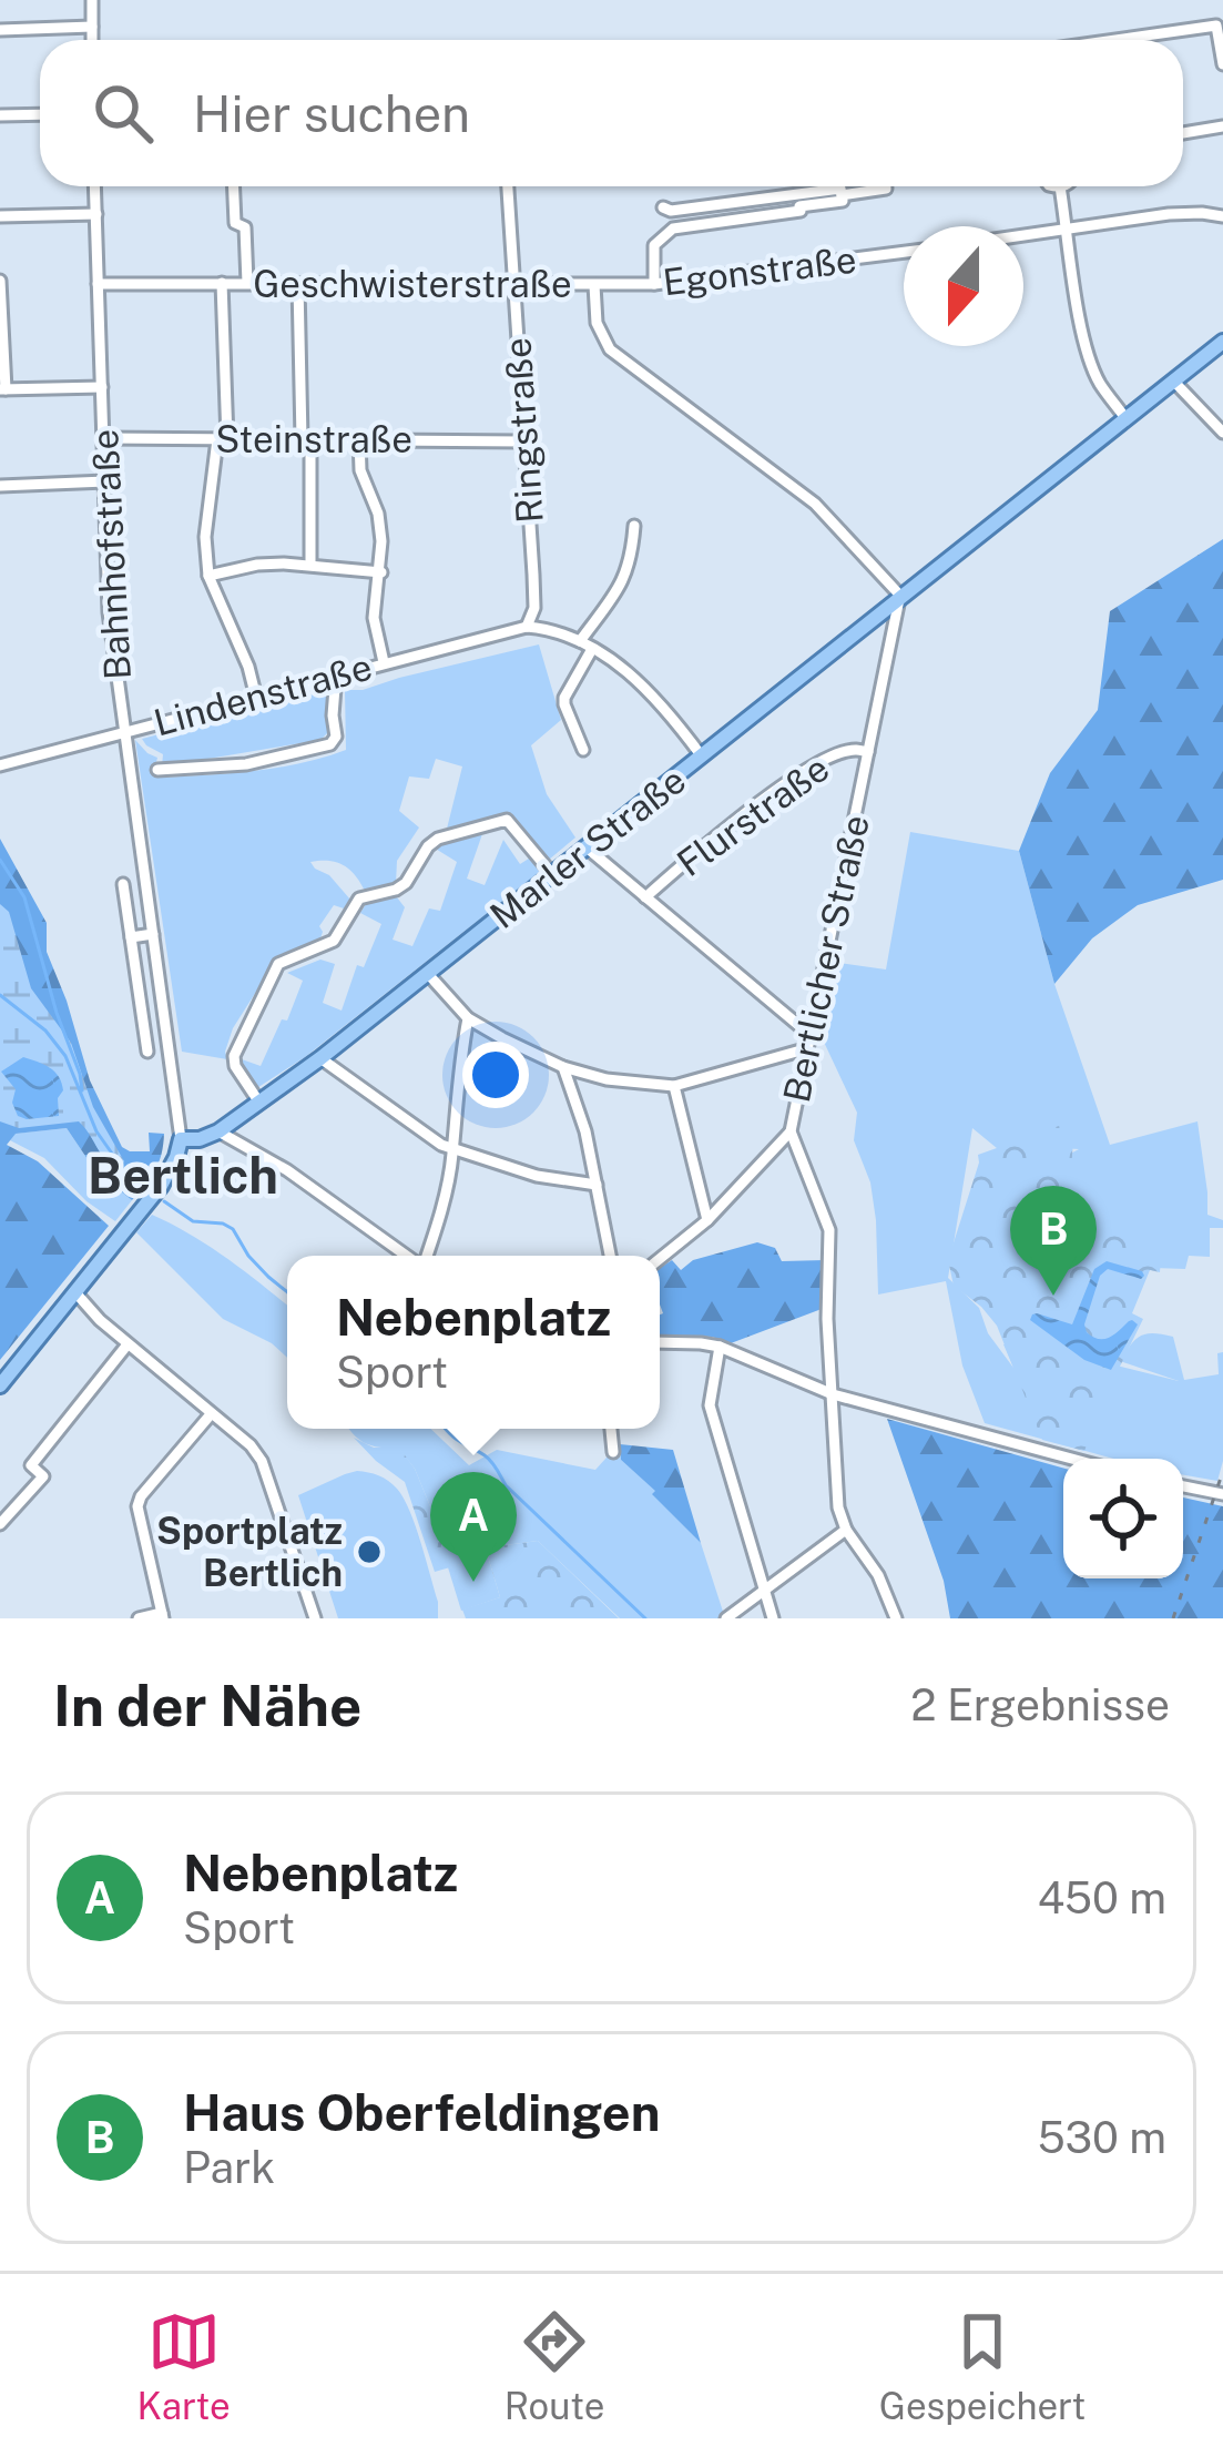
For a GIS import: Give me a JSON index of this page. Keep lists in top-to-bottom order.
{
  "streets": {
    "main road": ["Marler Straße"],
    "street": [
      "Egonstraße",
      "Geschwisterstraße",
      "Ringstraße",
      "Steinstraße",
      "Bahnhofstraße",
      "Lindenstraße",
      "Flurstraße",
      "Bertlicher Straße"
    ]
  },
  "crossings": [
    ["Egonstraße", "Geschwisterstraße"],
    ["Geschwisterstraße", "Ringstraße"],
    ["Geschwisterstraße", "Bahnhofstraße"],
    ["Geschwisterstraße", "Marler Straße"],
    ["Geschwisterstraße", "Bertlicher Straße"],
    ["Ringstraße", "Steinstraße"],
    ["Ringstraße", "Lindenstraße"],
    ["Steinstraße", "Bahnhofstraße"],
    ["Bahnhofstraße", "Lindenstraße"],
    ["Bahnhofstraße", "Marler Straße"],
    ["Lindenstraße", "Marler Straße"],
    ["Flurstraße", "Bertlicher Straße"],
    ["Marler Straße", "Bertlicher Straße"]
  ],
  "districts": ["Bertlich"],
  "places": ["Sportplatz Bertlich"],
  "north": "bottom",
  "page": {
    "search": "Hier suchen",
    "pins": ["B", "A"],
    "popup": ["Nebenplatz", "Sport"],
    "heading": ["In der Nähe", "2 Ergebnisse"],
    "list": [
      {
        "mark": "A",
        "name": "Nebenplatz",
        "note": "Sport",
        "value": "450 m"
      },
      {
        "mark": "B",
        "name": "Haus Oberfeldingen",
        "note": "Park",
        "value": "530 m"
      }
    ],
    "nav": ["Karte", "Route", "Gespeichert"]
  }
}
